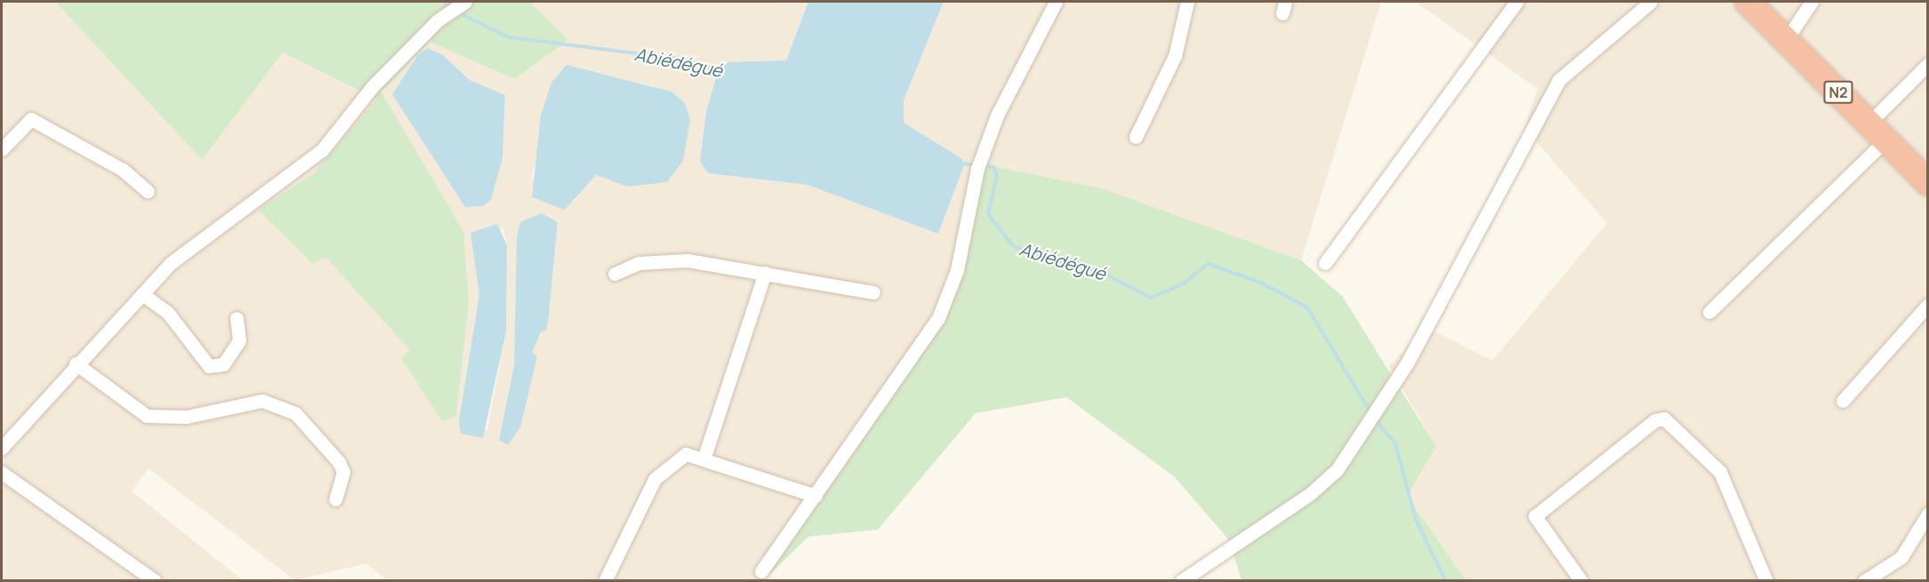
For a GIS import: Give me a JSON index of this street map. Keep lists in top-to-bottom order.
{
  "streets": {
    "highway": ["N2"]
  },
  "water": ["Abiédégué"]
}
